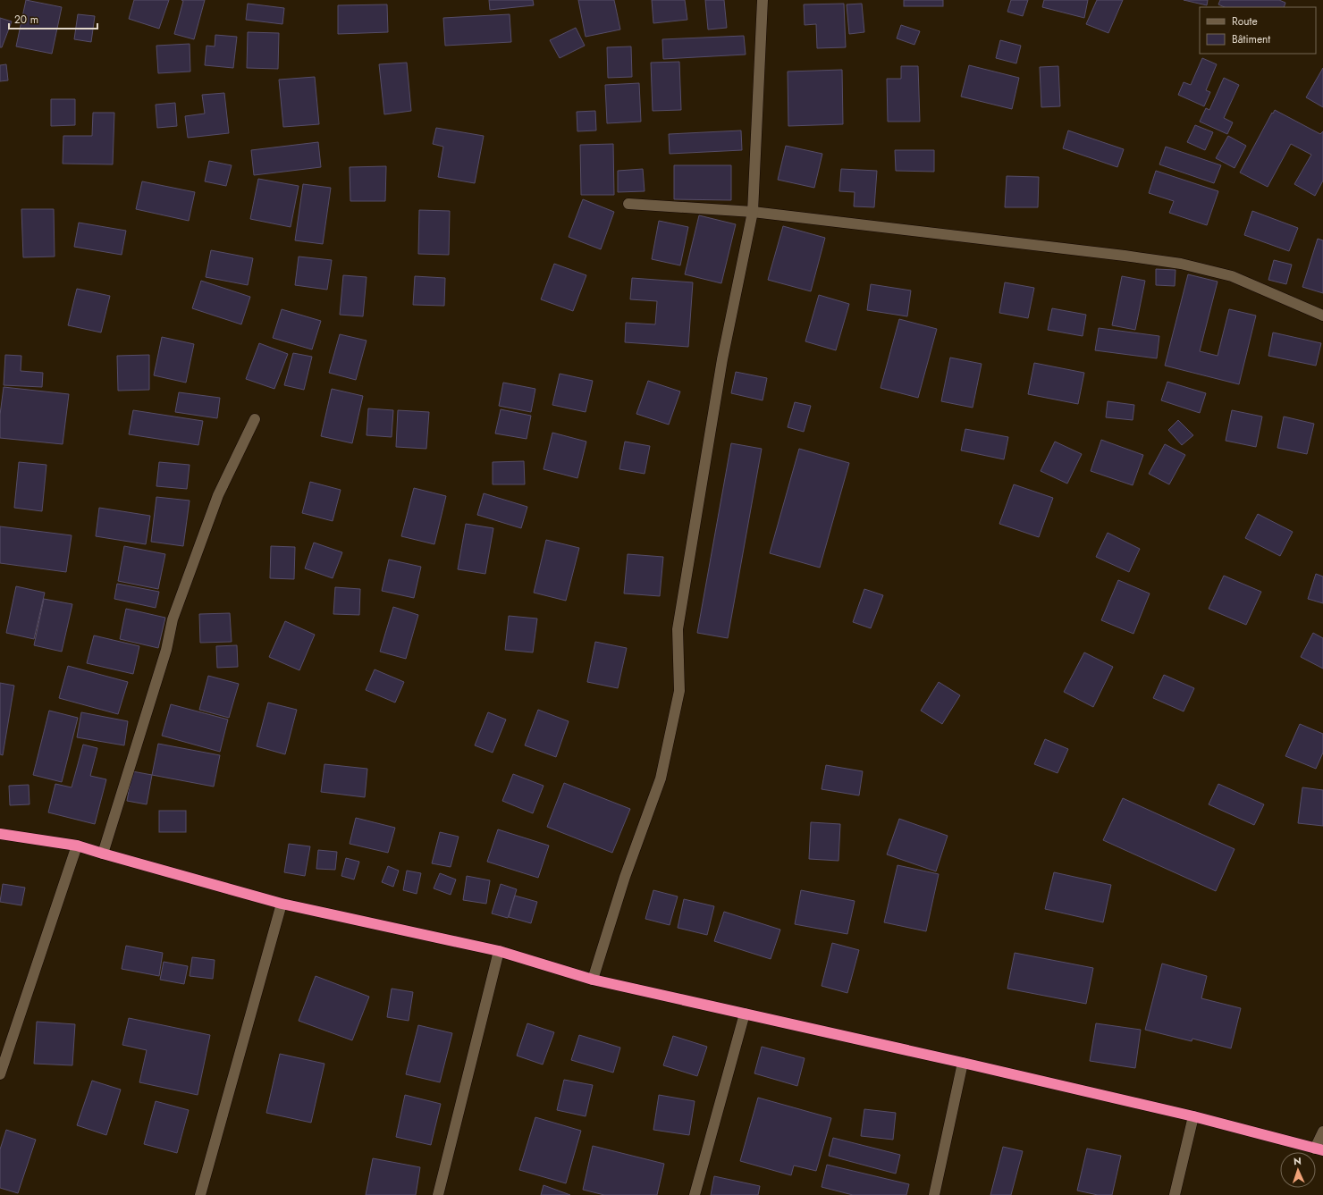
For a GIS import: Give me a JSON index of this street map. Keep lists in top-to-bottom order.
{
  "legend": ["Route", "Bâtiment"],
  "scale_bar": "20 m",
  "north": "top"
}
